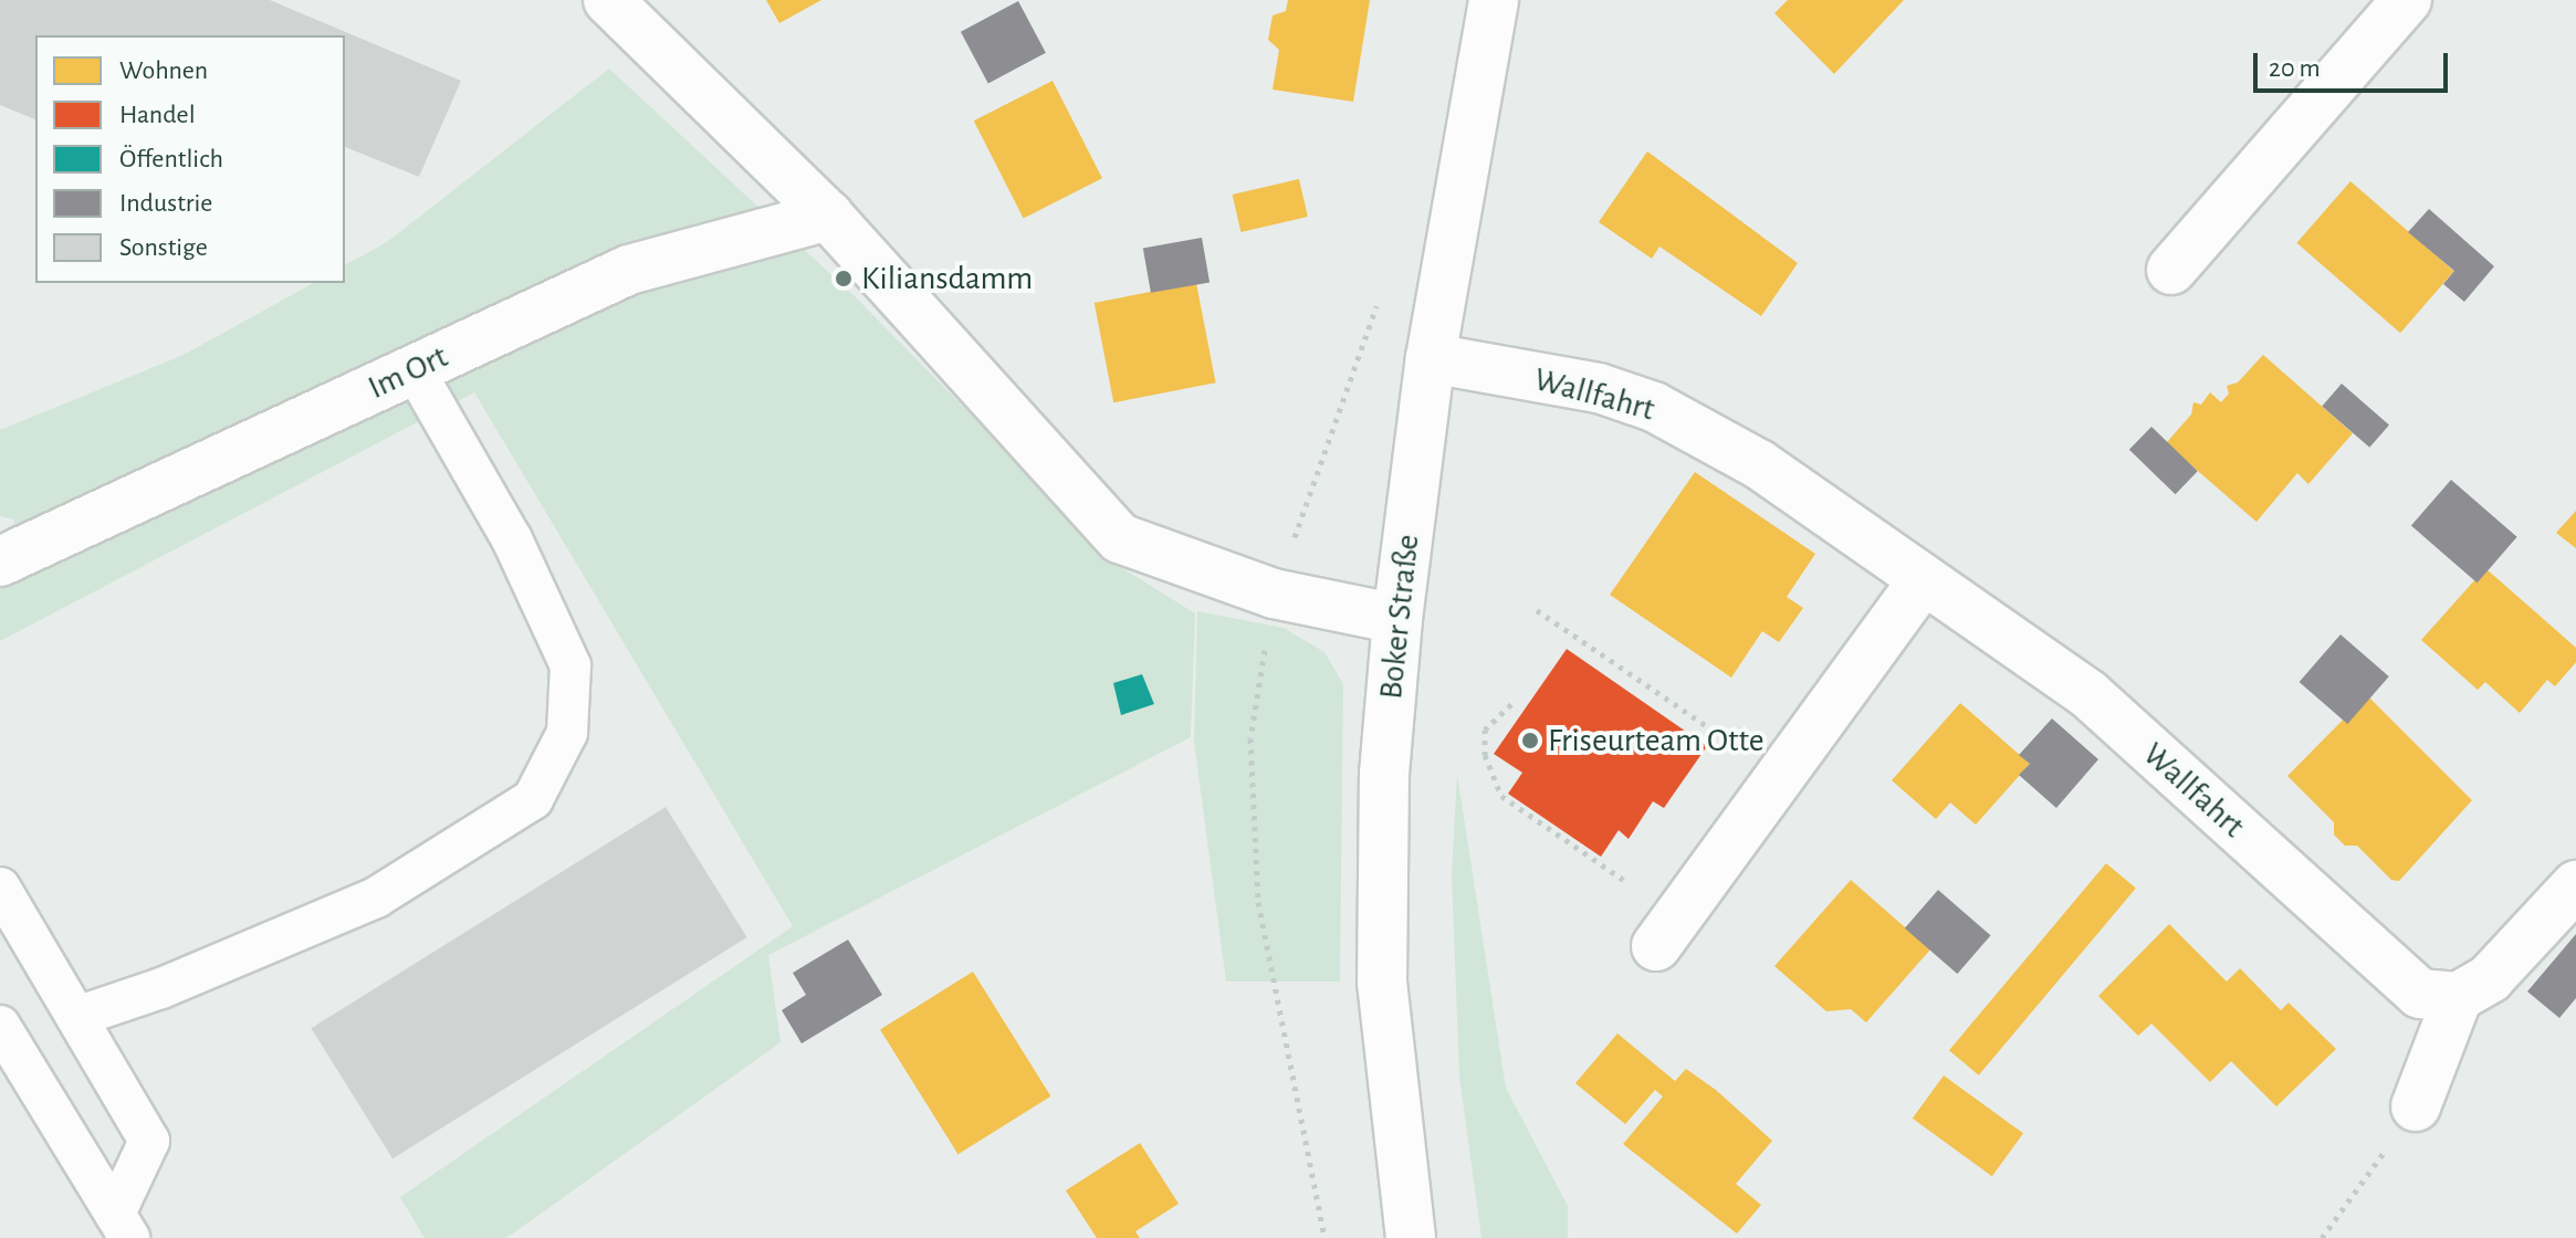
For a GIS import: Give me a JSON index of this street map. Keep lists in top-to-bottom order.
{
  "streets": {
    "street": ["Im Ort", "Wallfahrt", "Boker Straße"]
  },
  "crossings": [
    ["Wallfahrt", "Boker Straße"]
  ],
  "places": ["Kiliansdamm", "Friseurteam Otte"],
  "legend": [
    "Wohnen",
    "Handel",
    "Öffentlich",
    "Industrie",
    "Sonstige"
  ],
  "scale_bar": "20 m"
}
